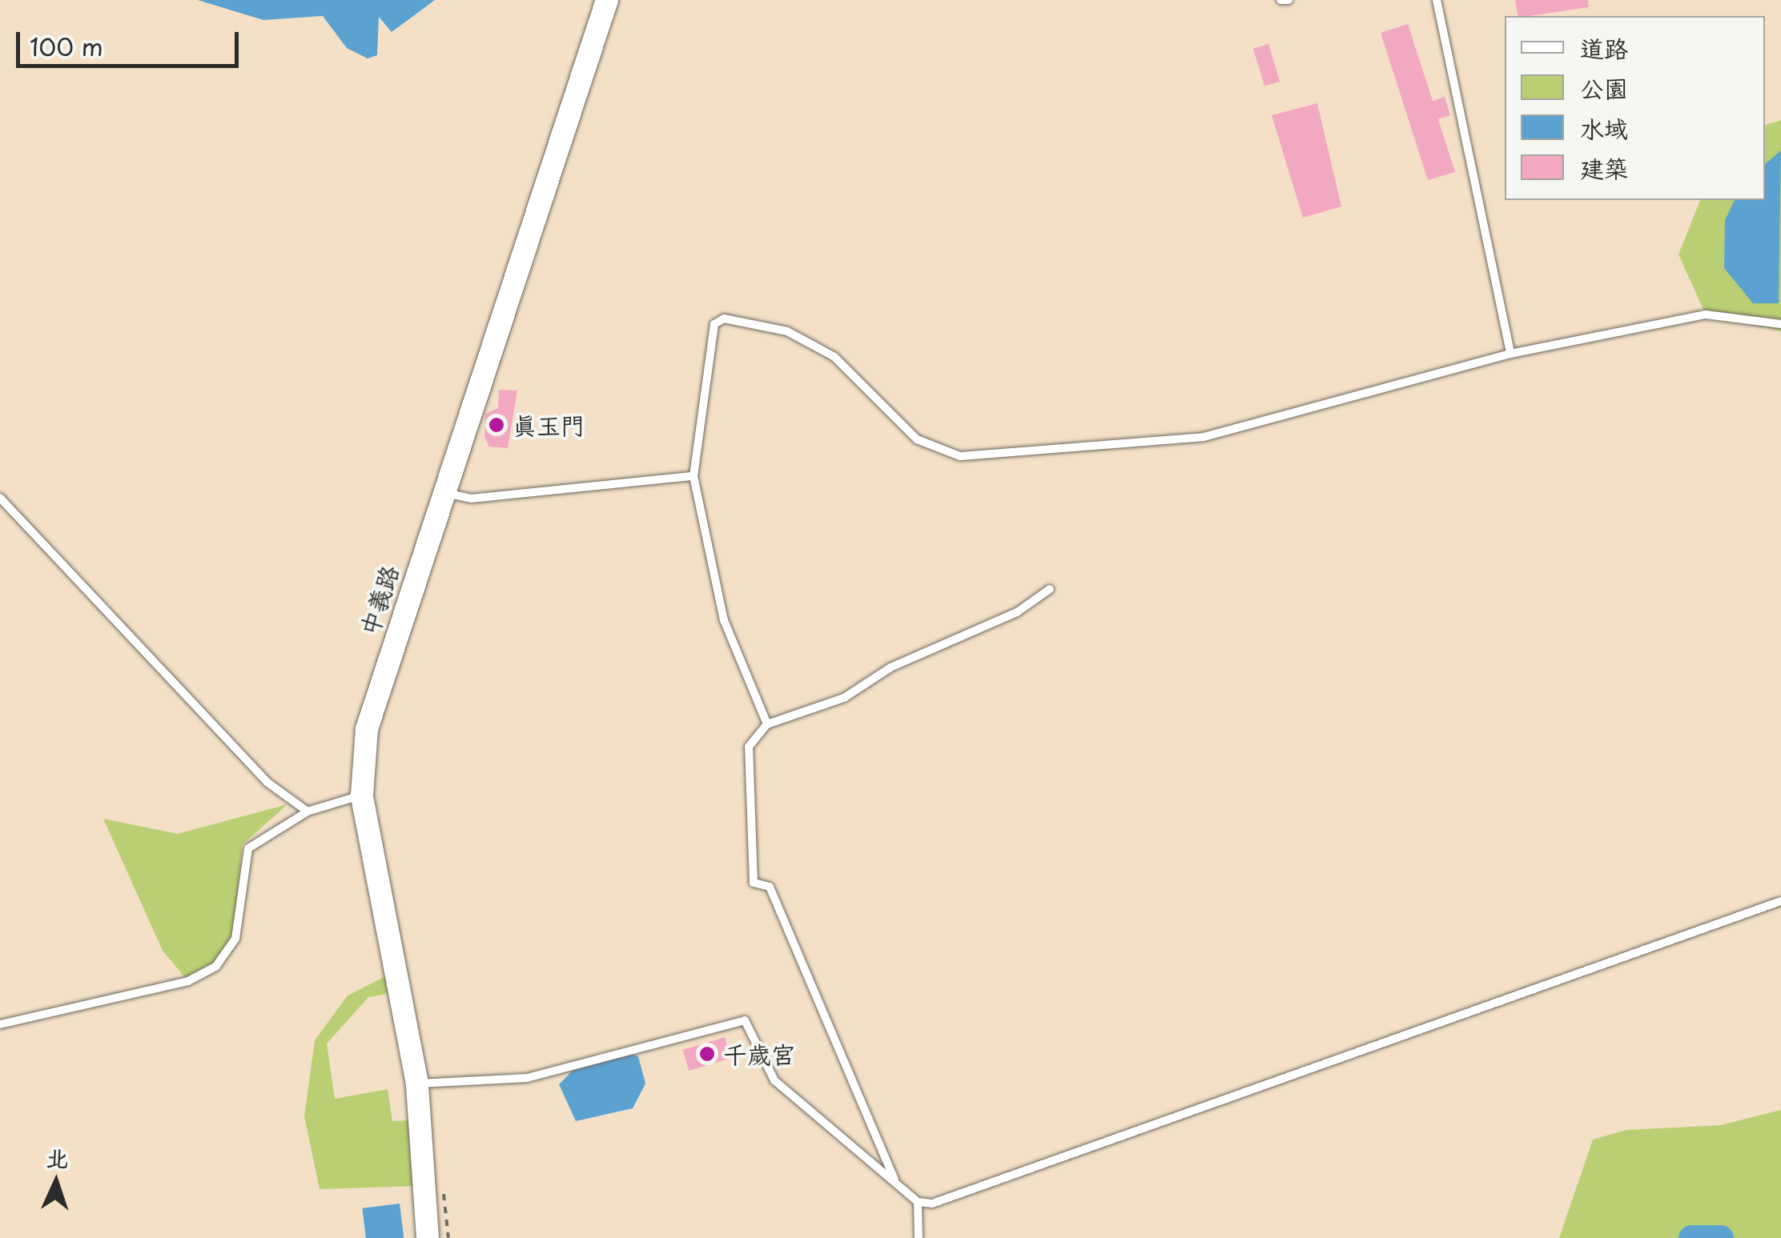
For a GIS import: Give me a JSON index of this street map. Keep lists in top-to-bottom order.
{
  "streets": {
    "street": ["中義路"]
  },
  "places": ["真玉門", "千歲宮"],
  "legend": [
    "道路",
    "公園",
    "水域",
    "建築"
  ],
  "scale_bar": "100 m",
  "north": "top"
}
